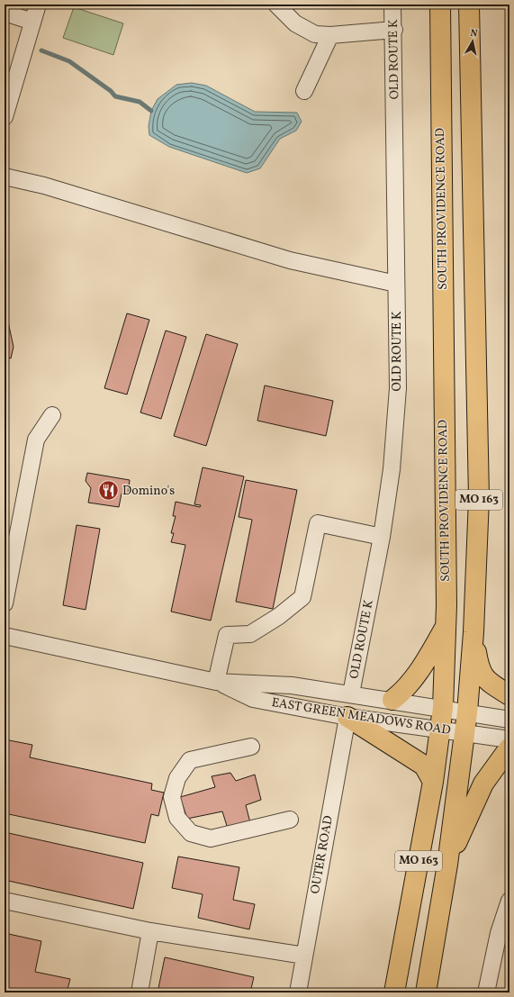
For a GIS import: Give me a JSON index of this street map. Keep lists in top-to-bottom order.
{
  "streets": {
    "main road": ["SOUTH PROVIDENCE ROAD", "MO 163"],
    "street": ["OLD ROUTE K", "EAST GREEN MEADOWS ROAD", "OUTER ROAD"]
  },
  "crossings": [
    ["OLD ROUTE K", "EAST GREEN MEADOWS ROAD"],
    ["SOUTH PROVIDENCE ROAD", "EAST GREEN MEADOWS ROAD"],
    ["MO 163", "EAST GREEN MEADOWS ROAD"],
    ["EAST GREEN MEADOWS ROAD", "OUTER ROAD"]
  ],
  "places": {
    "restaurant": ["Domino's"]
  },
  "north": "top"
}
